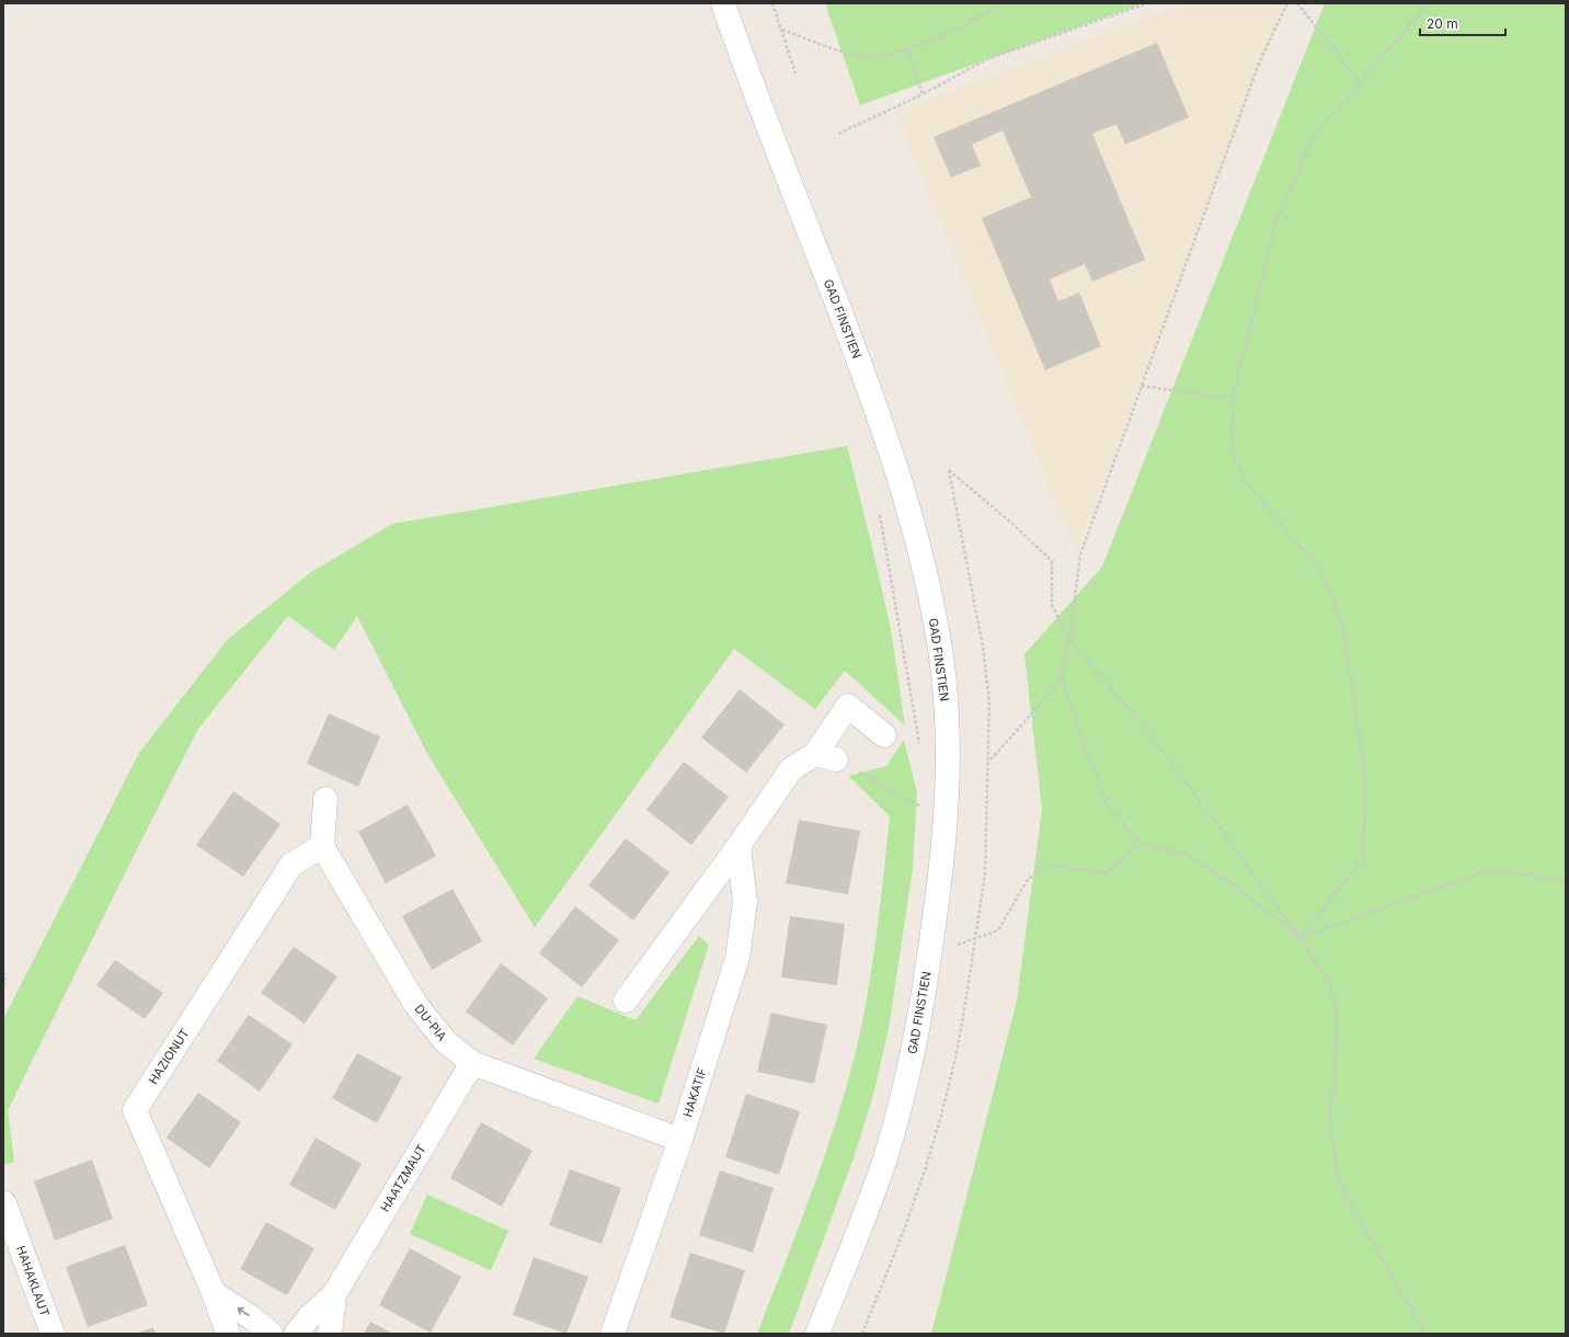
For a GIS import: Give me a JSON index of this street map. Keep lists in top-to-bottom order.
{
  "streets": {
    "street": [
      "GAD FINSTIEN",
      "DU-PIA",
      "HAZIONUT",
      "HAKATIF",
      "HAATZMAUT",
      "HAHAKLAUT"
    ]
  },
  "crossings": [
    ["DU-PIA", "HAZIONUT"],
    ["DU-PIA", "HAKATIF"],
    ["DU-PIA", "HAATZMAUT"]
  ],
  "scale_bar": "20 m"
}
